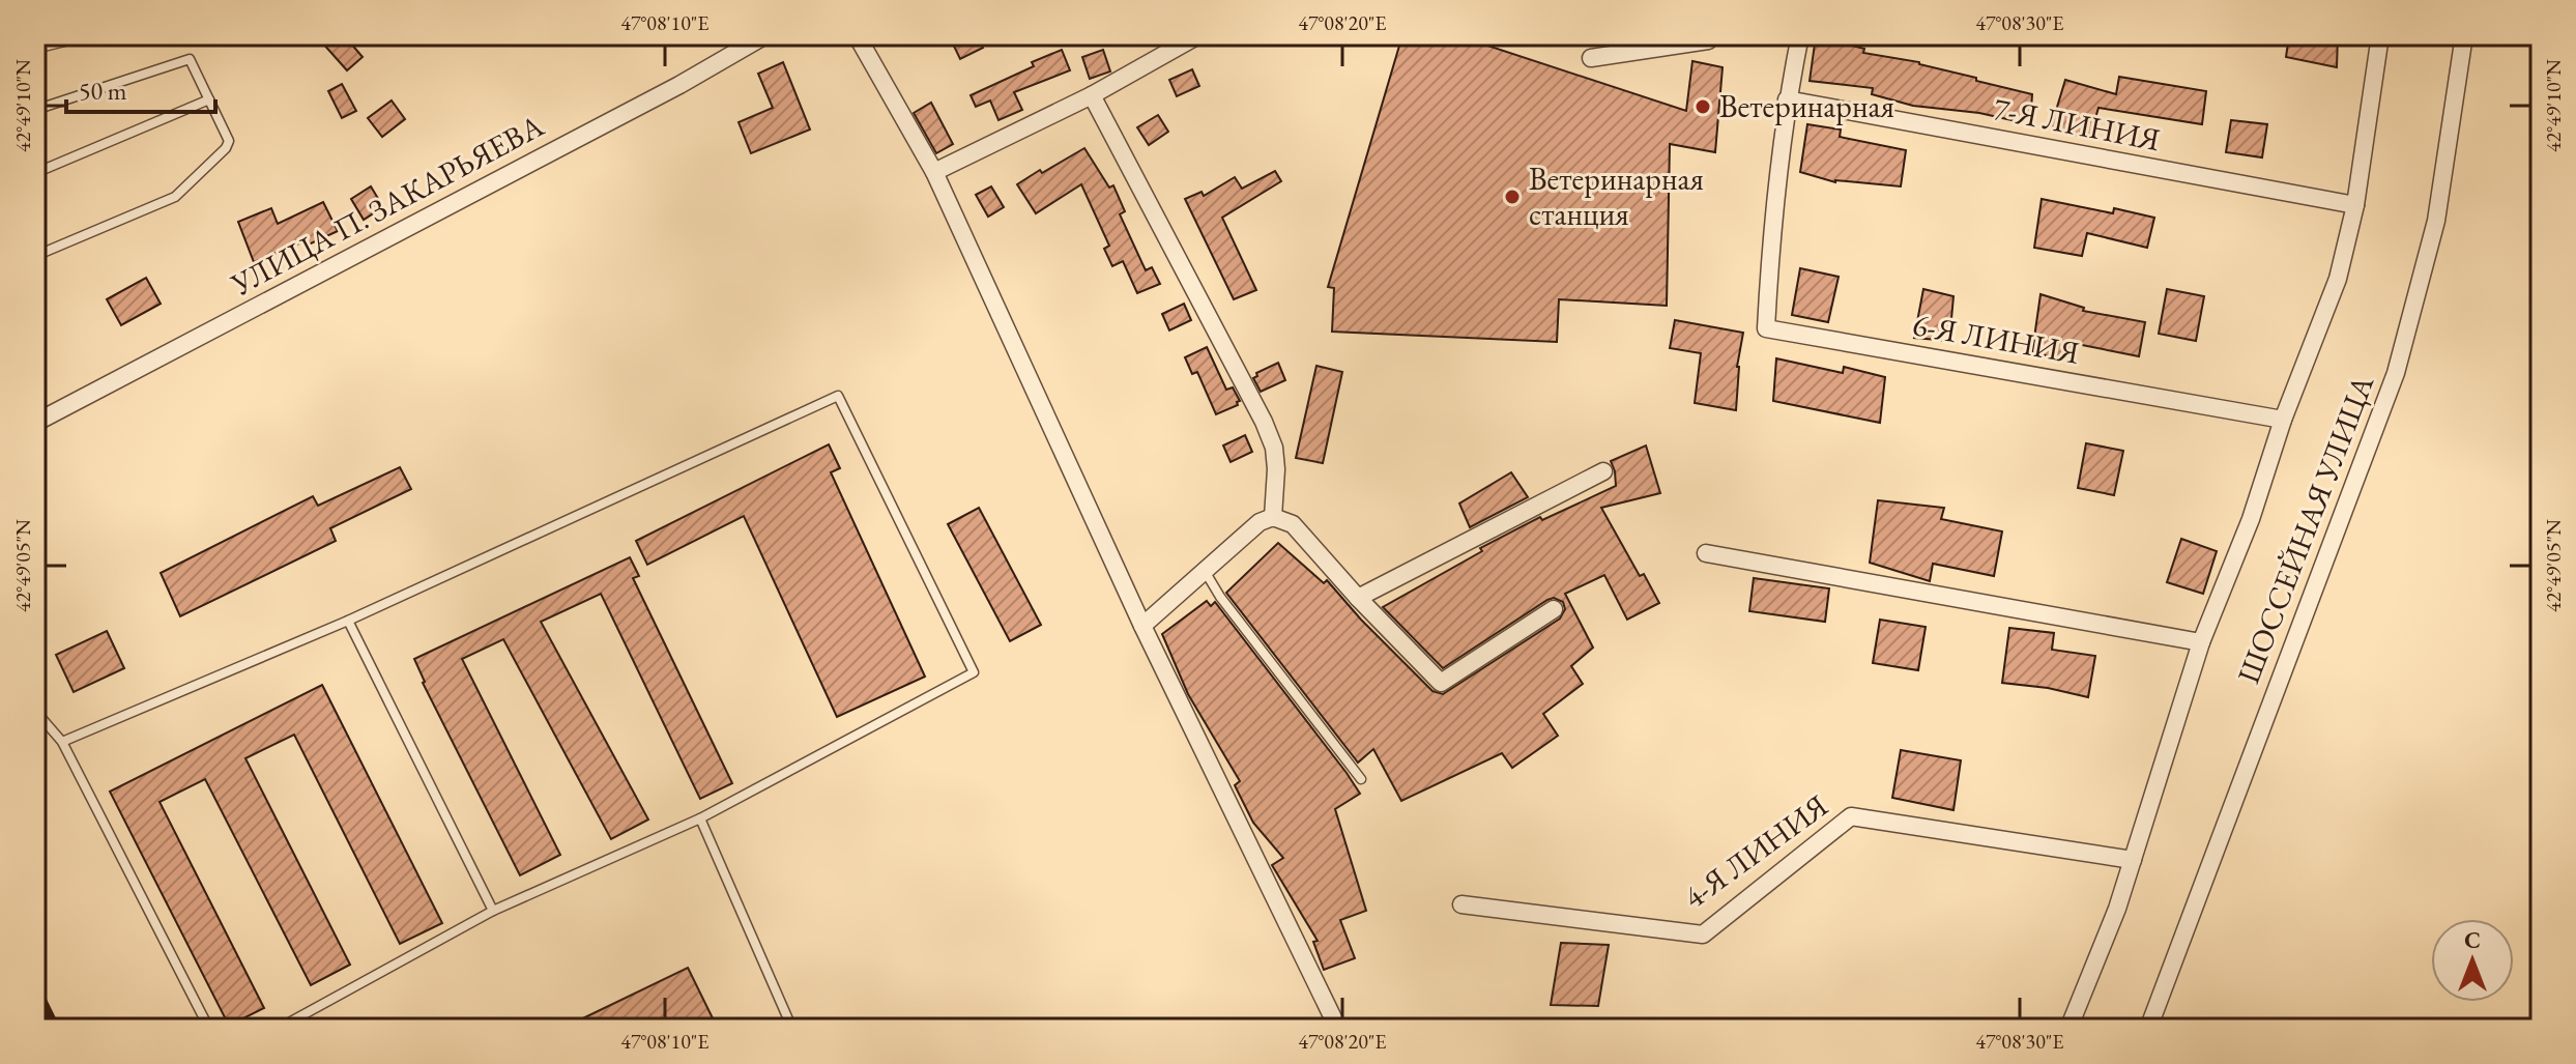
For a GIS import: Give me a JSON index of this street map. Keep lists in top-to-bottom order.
{
  "streets": {
    "street": [
      "7-Я ЛИНИЯ",
      "УЛИЦА П. ЗАКАРЬЯЕВА",
      "6-Я ЛИНИЯ",
      "ШОССЕЙНАЯ УЛИЦА",
      "4-Я ЛИНИЯ"
    ]
  },
  "crossings": [
    ["7-Я ЛИНИЯ", "6-Я ЛИНИЯ"]
  ],
  "places": ["Ветеринарная", "Ветеринарная станция"],
  "scale_bar": "50 m",
  "north": "top",
  "coordinates": [
    "47°08'10\"E",
    "47°08'20\"E",
    "47°08'30\"E",
    "42°49'10\"N",
    "42°49'05\"N"
  ]
}
